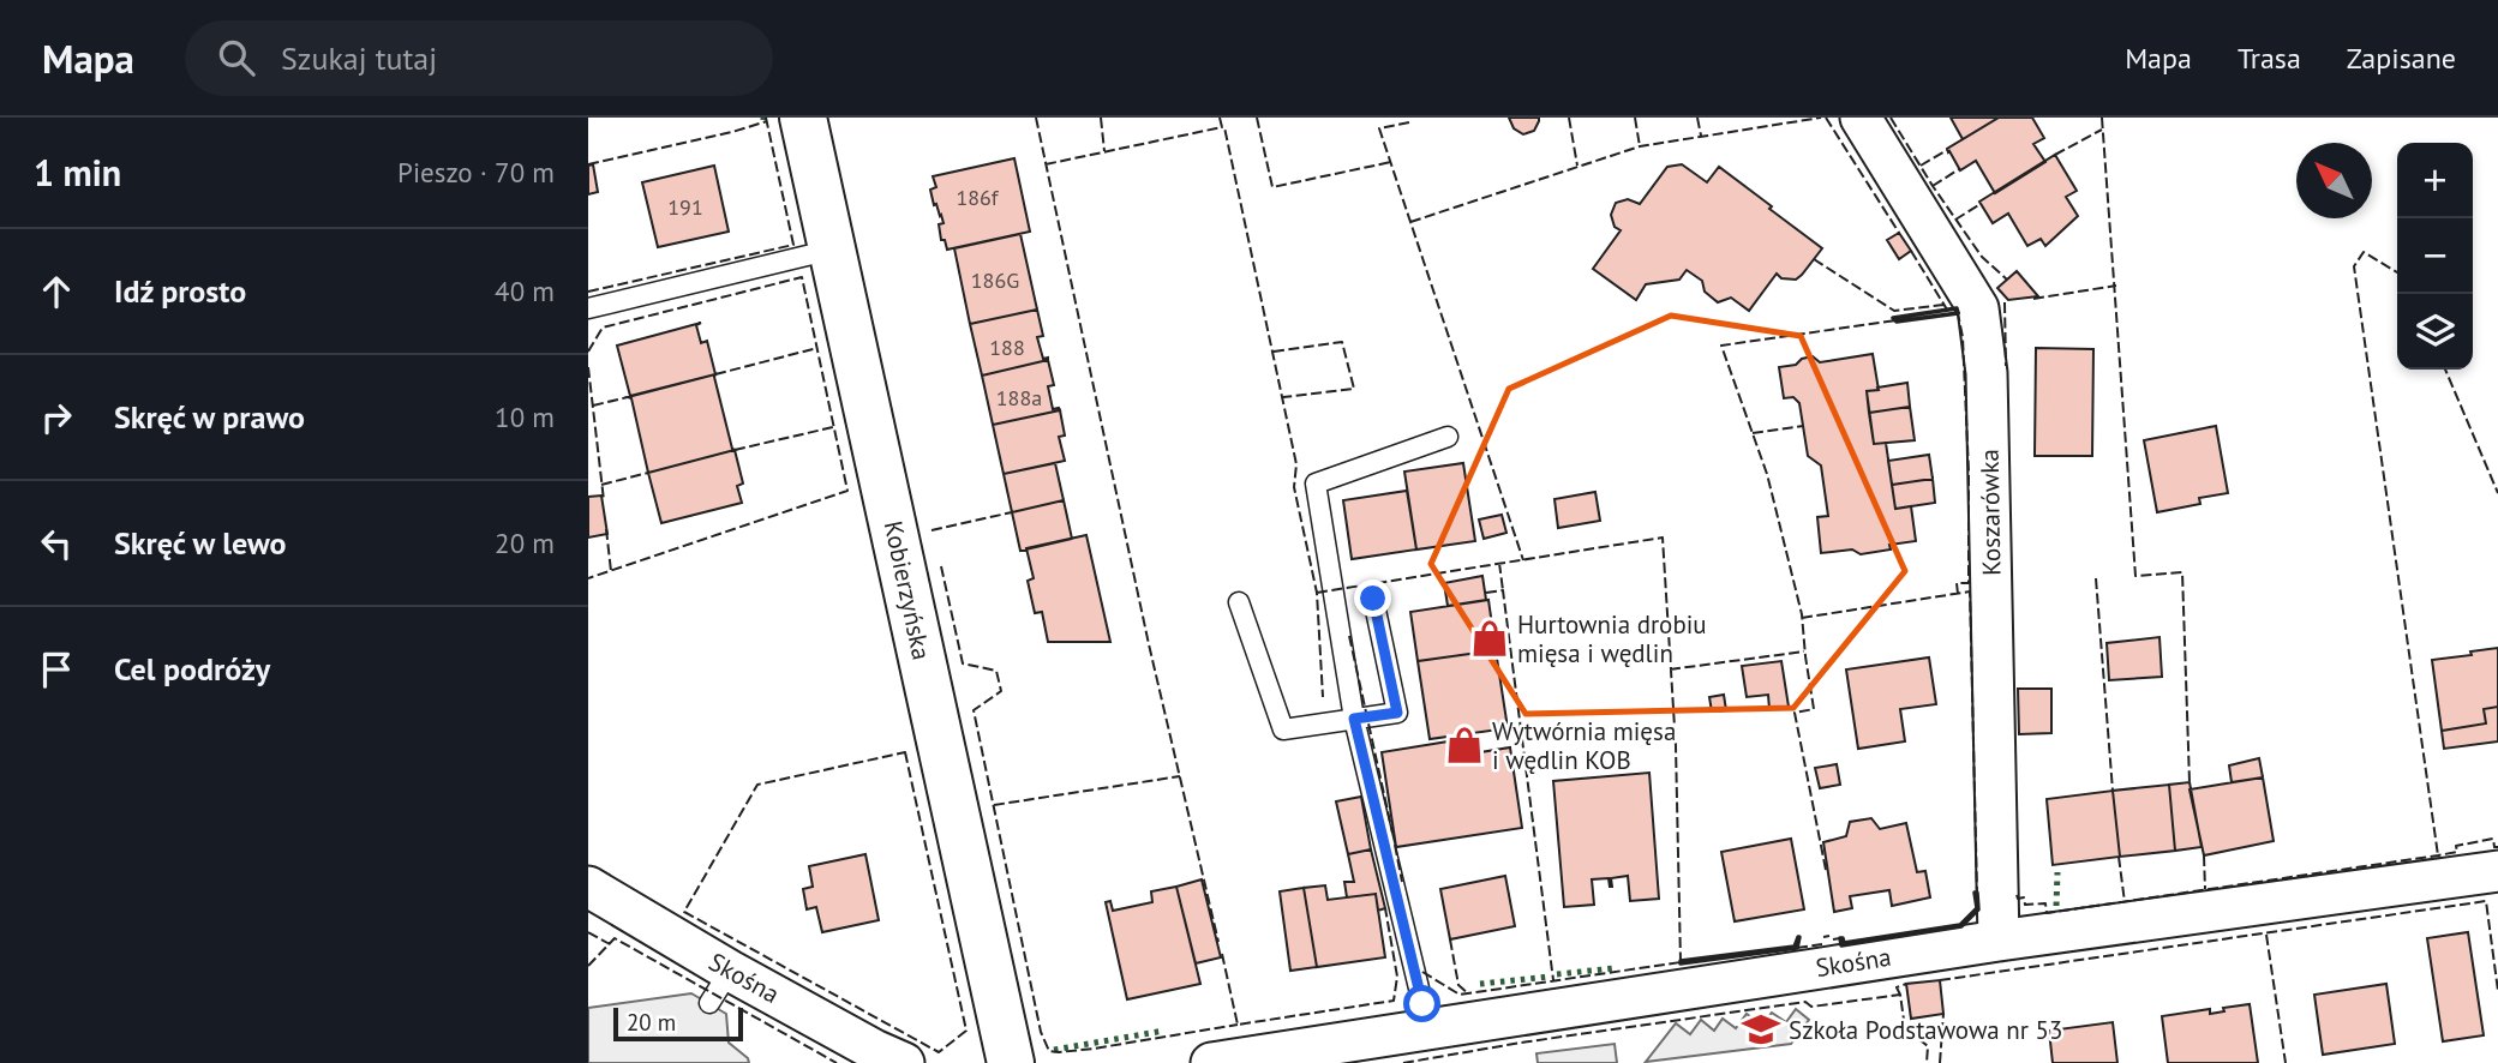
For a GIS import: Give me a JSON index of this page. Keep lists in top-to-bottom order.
{
  "streets": {
    "street": ["Koszarówka", "Kobierzyńska", "Skośna"]
  },
  "crossings": [
    ["Koszarówka", "Skośna"]
  ],
  "places": {
    "shop": ["Hurtownia drobiu mięsa i wędlin", "Wytwórnia mięsa i wędlin KOB"],
    "school or university": ["Szkoła Podstawowa nr 53"]
  },
  "house_numbers": [
    "186f",
    "191",
    "186G",
    "188",
    "188a"
  ],
  "scale_bar": "20 m",
  "north": "top left",
  "page": {
    "header": "Mapa",
    "search": "Szukaj tutaj",
    "nav": ["Mapa", "Trasa", "Zapisane"],
    "heading": ["1 min", "Pieszo · 70 m"],
    "map_buttons": ["+", "−"],
    "list": [
      ["Idź prosto", "40 m"],
      ["Skręć w prawo", "10 m"],
      ["Skręć w lewo", "20 m"],
      "Cel podróży"
    ],
    "scale": "20 m"
  }
}
